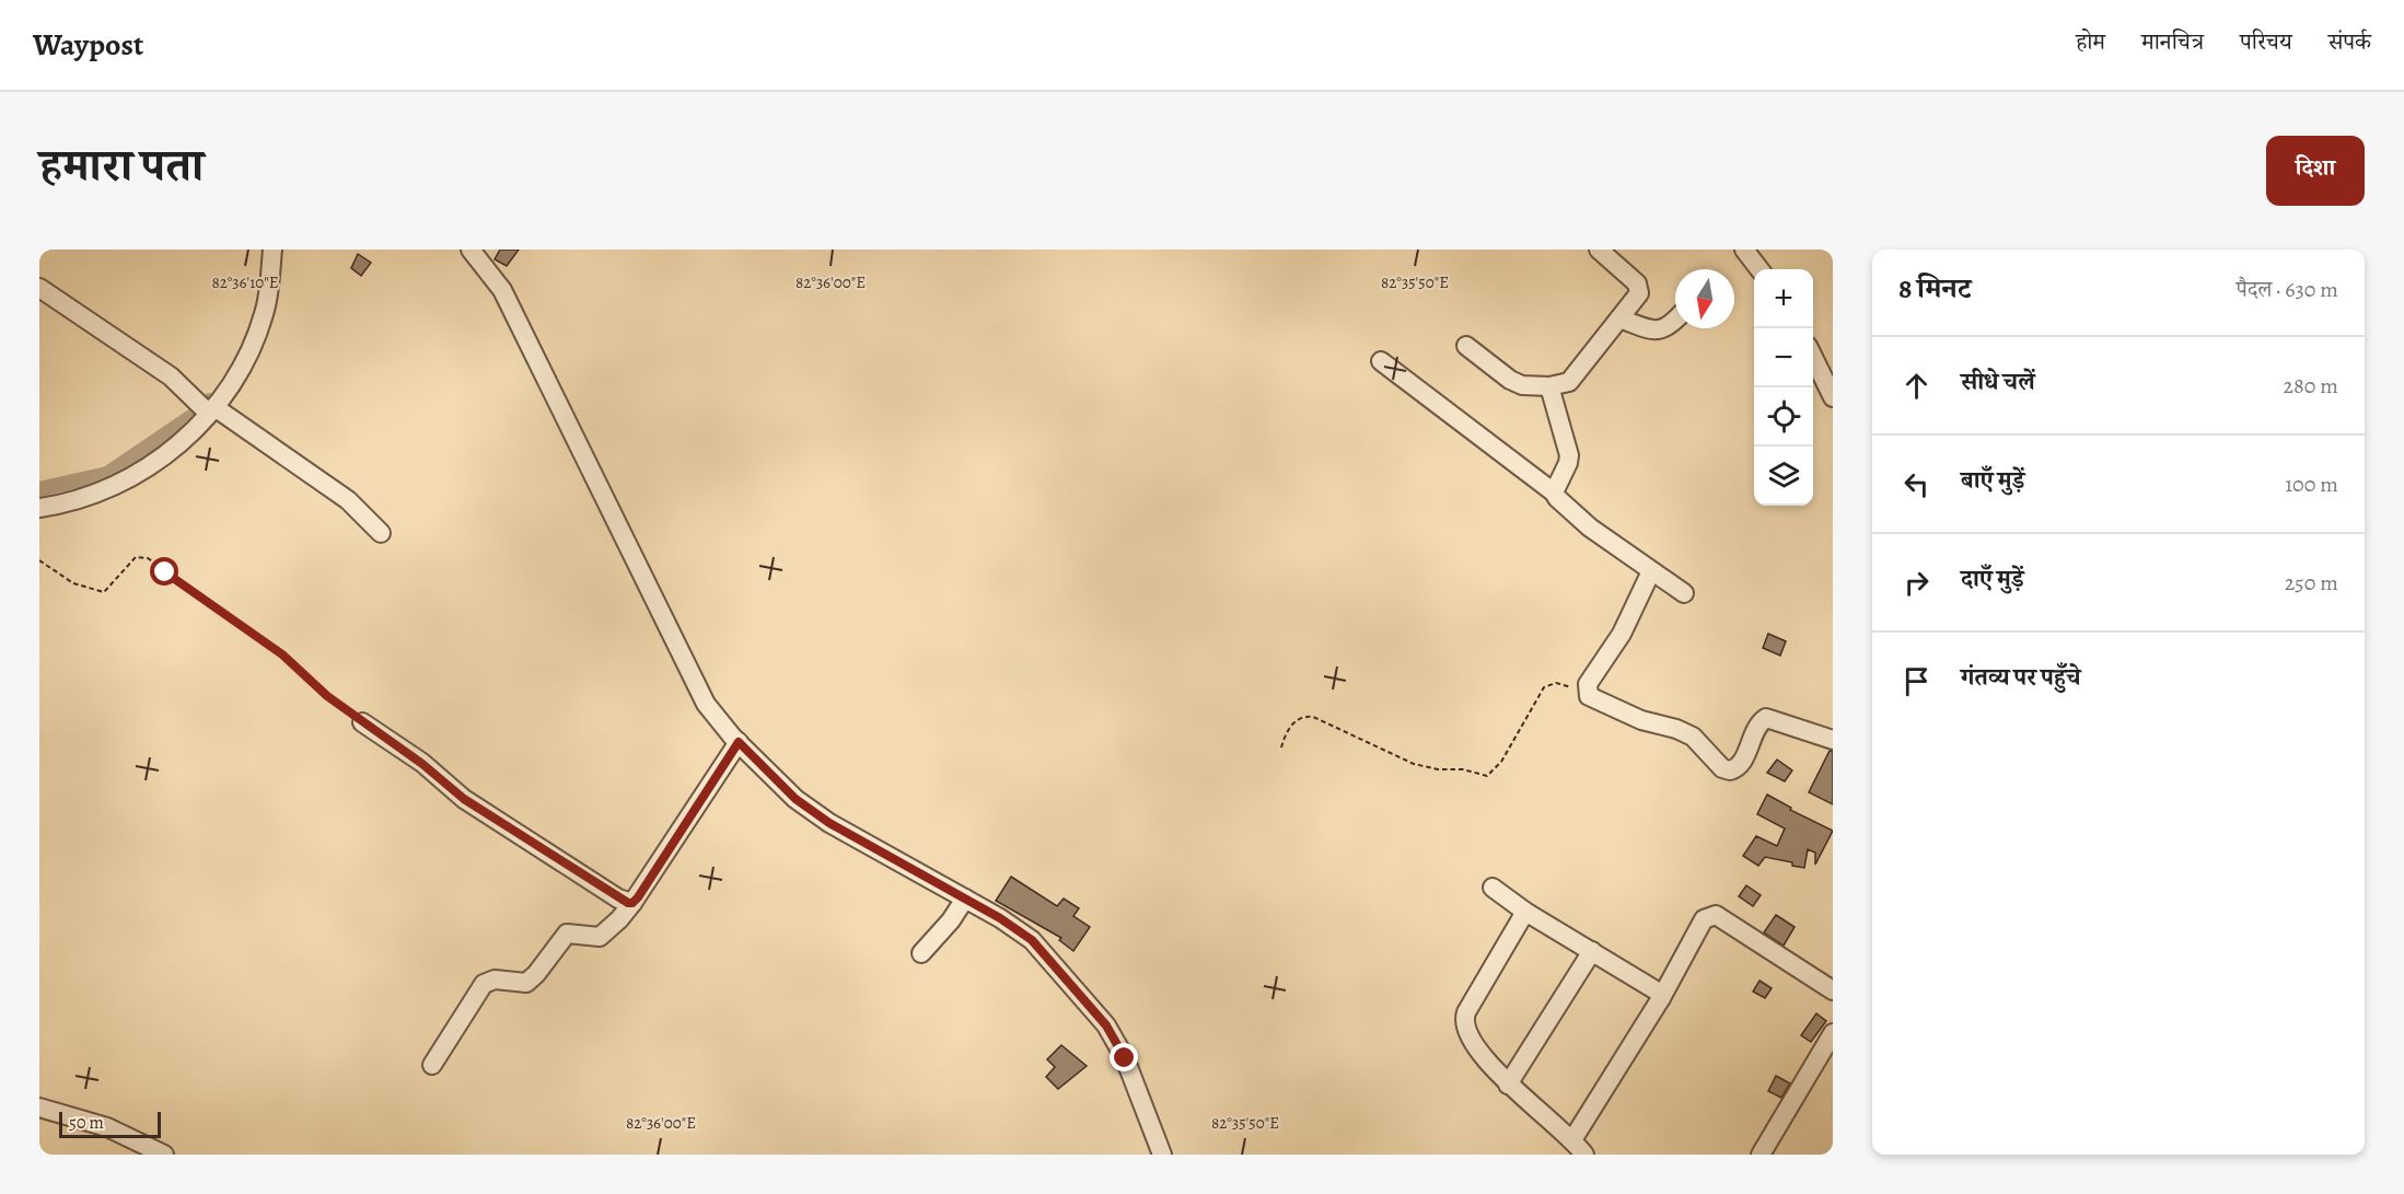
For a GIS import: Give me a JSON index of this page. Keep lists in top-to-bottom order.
{
  "scale_bar": "50 m",
  "north": "bottom",
  "page": {
    "header": "Waypost",
    "nav": [
      "होम",
      "मानचित्र",
      "परिचय",
      "संपर्क"
    ],
    "title": "हमारा पता",
    "buttons": "दिशा",
    "heading": ["8 मिनट", "पैदल · 630 m"],
    "map_buttons": ["+", "−"],
    "list": [
      ["सीधे चलें", "280 m"],
      ["बाएँ मुड़ें", "100 m"],
      ["दाएँ मुड़ें", "250 m"],
      "गंतव्य पर पहुँचे"
    ],
    "scale": "50 m"
  },
  "coordinates": ["82°36'10\"E", "82°36'00\"E", "82°35'50\"E"]
}
